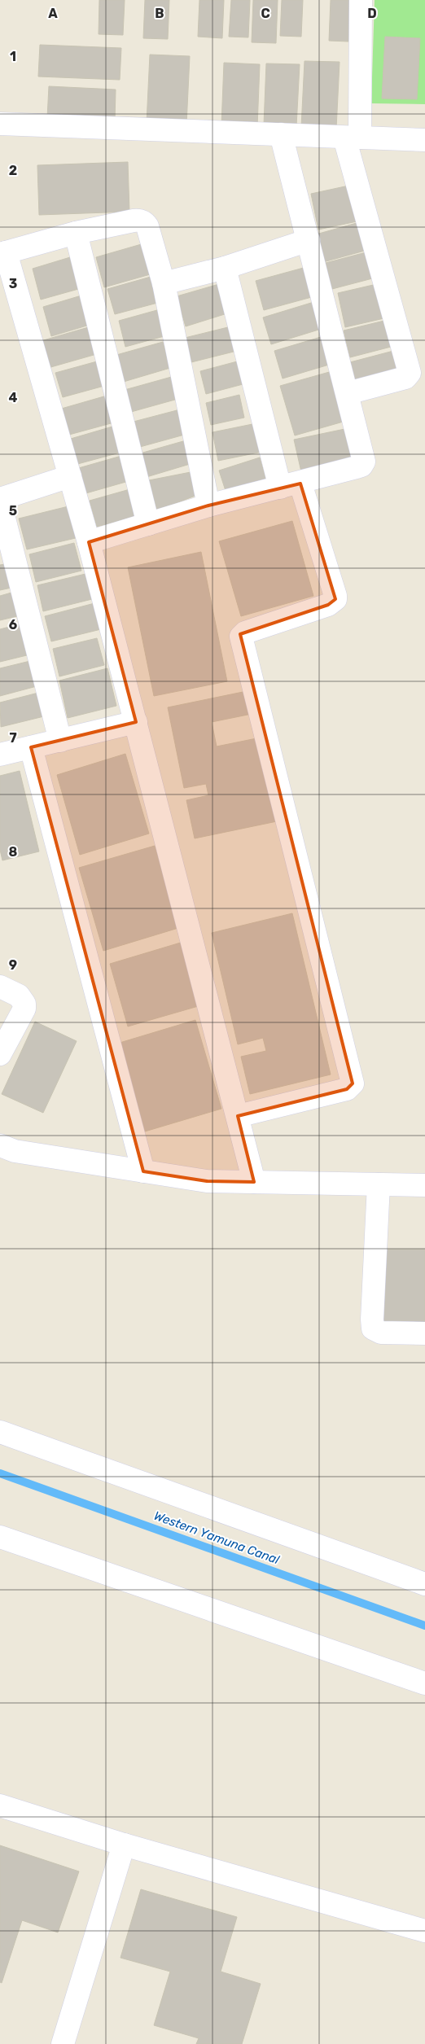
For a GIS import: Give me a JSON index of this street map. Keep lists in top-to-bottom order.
{
  "water": ["Western Yamuna Canal"],
  "grid": {
    "columns": [
      "A",
      "B",
      "C",
      "D"
    ],
    "rows": [
      "1",
      "2",
      "3",
      "4",
      "5",
      "6",
      "7",
      "8",
      "9"
    ]
  }
}
